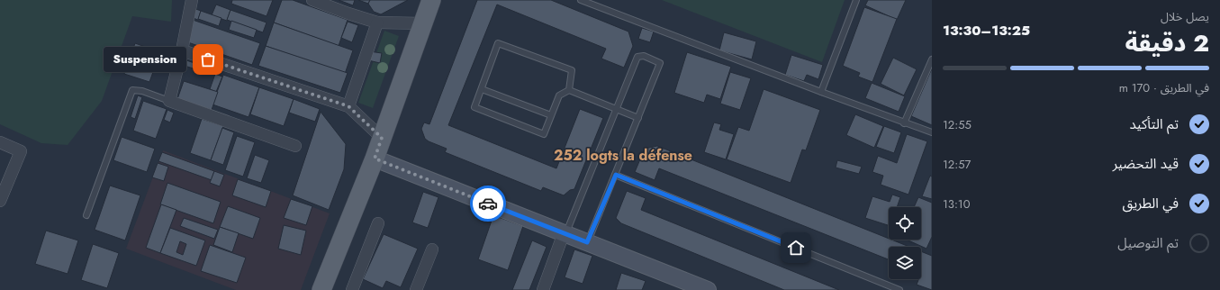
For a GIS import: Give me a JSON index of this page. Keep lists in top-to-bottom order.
{
  "districts": ["252 logts la défense"],
  "places": ["Suspension"],
  "page": {
    "heading": ["2 دقيقة", "يصل خلال", "13:25–13:30"],
    "bubble": "Suspension",
    "bar": "في الطريق · 170 m",
    "list": [
      ["تم التأكيد", "12:55"],
      ["قيد التحضير", "12:57"],
      ["في الطريق", "13:10"],
      "تم التوصيل"
    ]
  }
}
